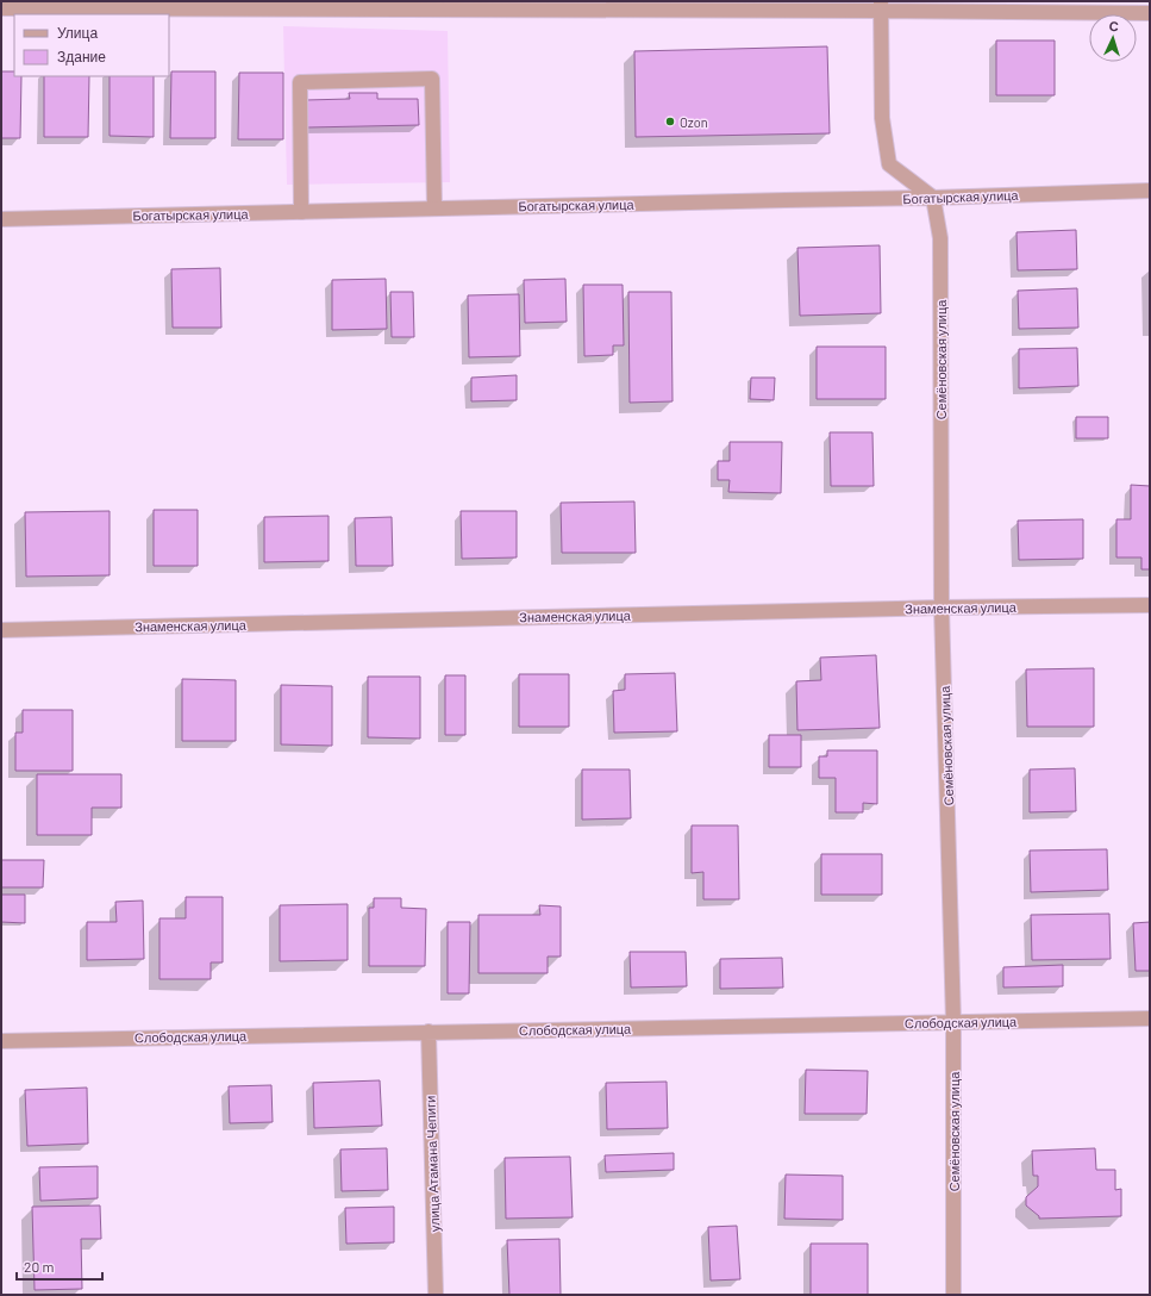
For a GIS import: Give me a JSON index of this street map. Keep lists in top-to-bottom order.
{
  "streets": {
    "street": [
      "Богатырская улица",
      "Семёновская улица",
      "Знаменская улица",
      "Слободская улица",
      "улица Атамана Чепиги"
    ]
  },
  "crossings": [
    ["Богатырская улица", "Семёновская улица"],
    ["Семёновская улица", "Знаменская улица"],
    ["Семёновская улица", "Слободская улица"],
    ["Слободская улица", "улица Атамана Чепиги"]
  ],
  "places": ["Ozon"],
  "legend": ["Улица", "Здание"],
  "scale_bar": "20 m",
  "north": "top"
}
